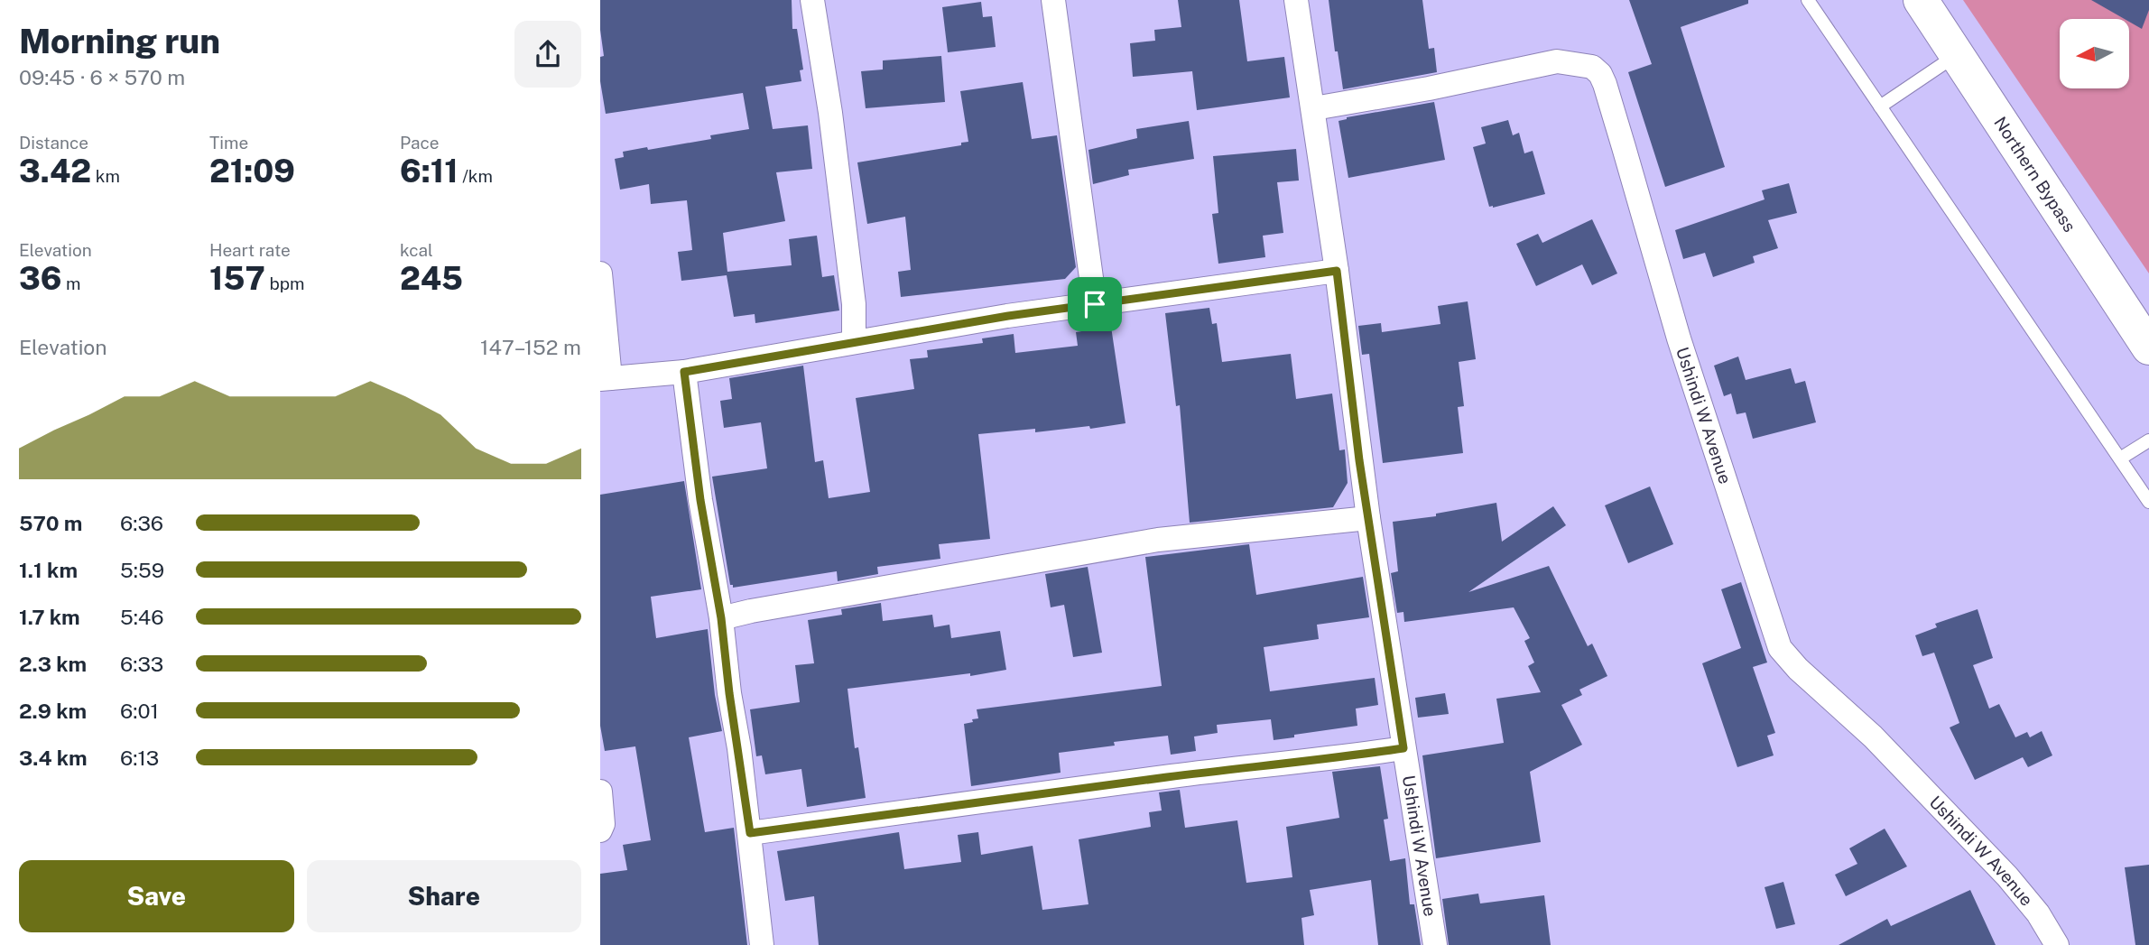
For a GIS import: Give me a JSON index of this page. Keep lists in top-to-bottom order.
{
  "streets": {
    "main road": ["Northern Bypass"],
    "street": ["Ushindi W Avenue"]
  },
  "north": "left",
  "page": {
    "heading": ["Morning run", "09:45 · 6 × 570 m"],
    "stats": [
      ["Distance", "3.42 km"],
      ["Time", "21:09"],
      ["Pace", "6:11 /km"],
      ["Elevation", "36 m"],
      ["Heart rate", "157 bpm"],
      ["kcal", "245"]
    ],
    "chart": ["Elevation", "147–152 m"],
    "list": [
      {
        "name": "570 m",
        "note": "6:36"
      },
      {
        "name": "1.1 km",
        "note": "5:59"
      },
      {
        "name": "1.7 km",
        "note": "5:46"
      },
      {
        "name": "2.3 km",
        "note": "6:33"
      },
      {
        "name": "2.9 km",
        "note": "6:01"
      },
      {
        "name": "3.4 km",
        "note": "6:13"
      }
    ],
    "buttons": ["Save", "Share"]
  }
}
